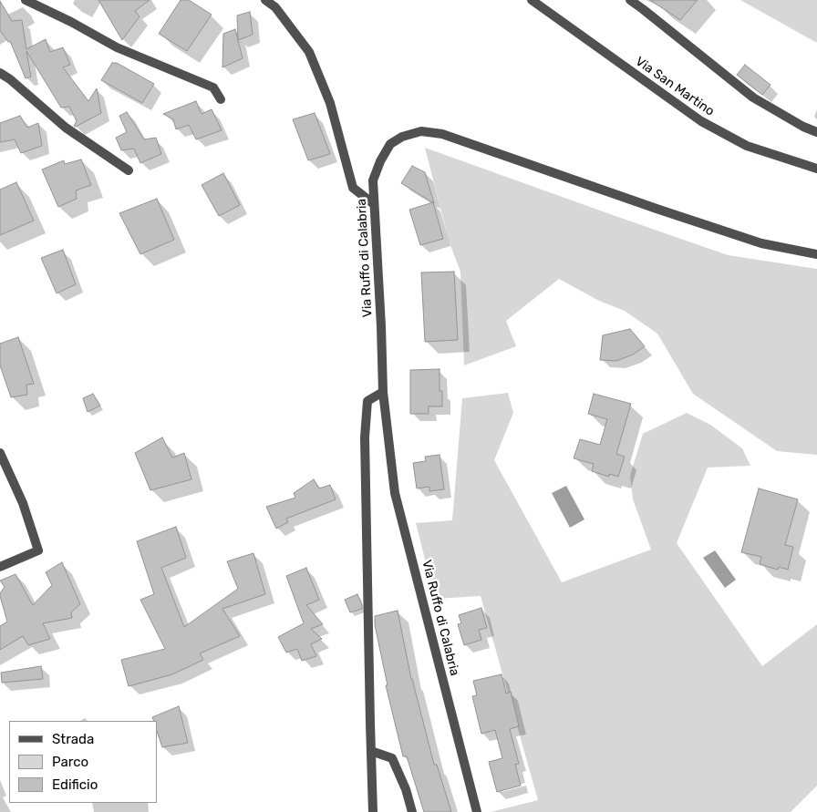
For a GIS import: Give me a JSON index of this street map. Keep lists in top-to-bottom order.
{
  "streets": {
    "street": ["Via San Martino", "Via Ruffo di Calabria"]
  },
  "legend": ["Strada", "Parco", "Edificio"]
}
